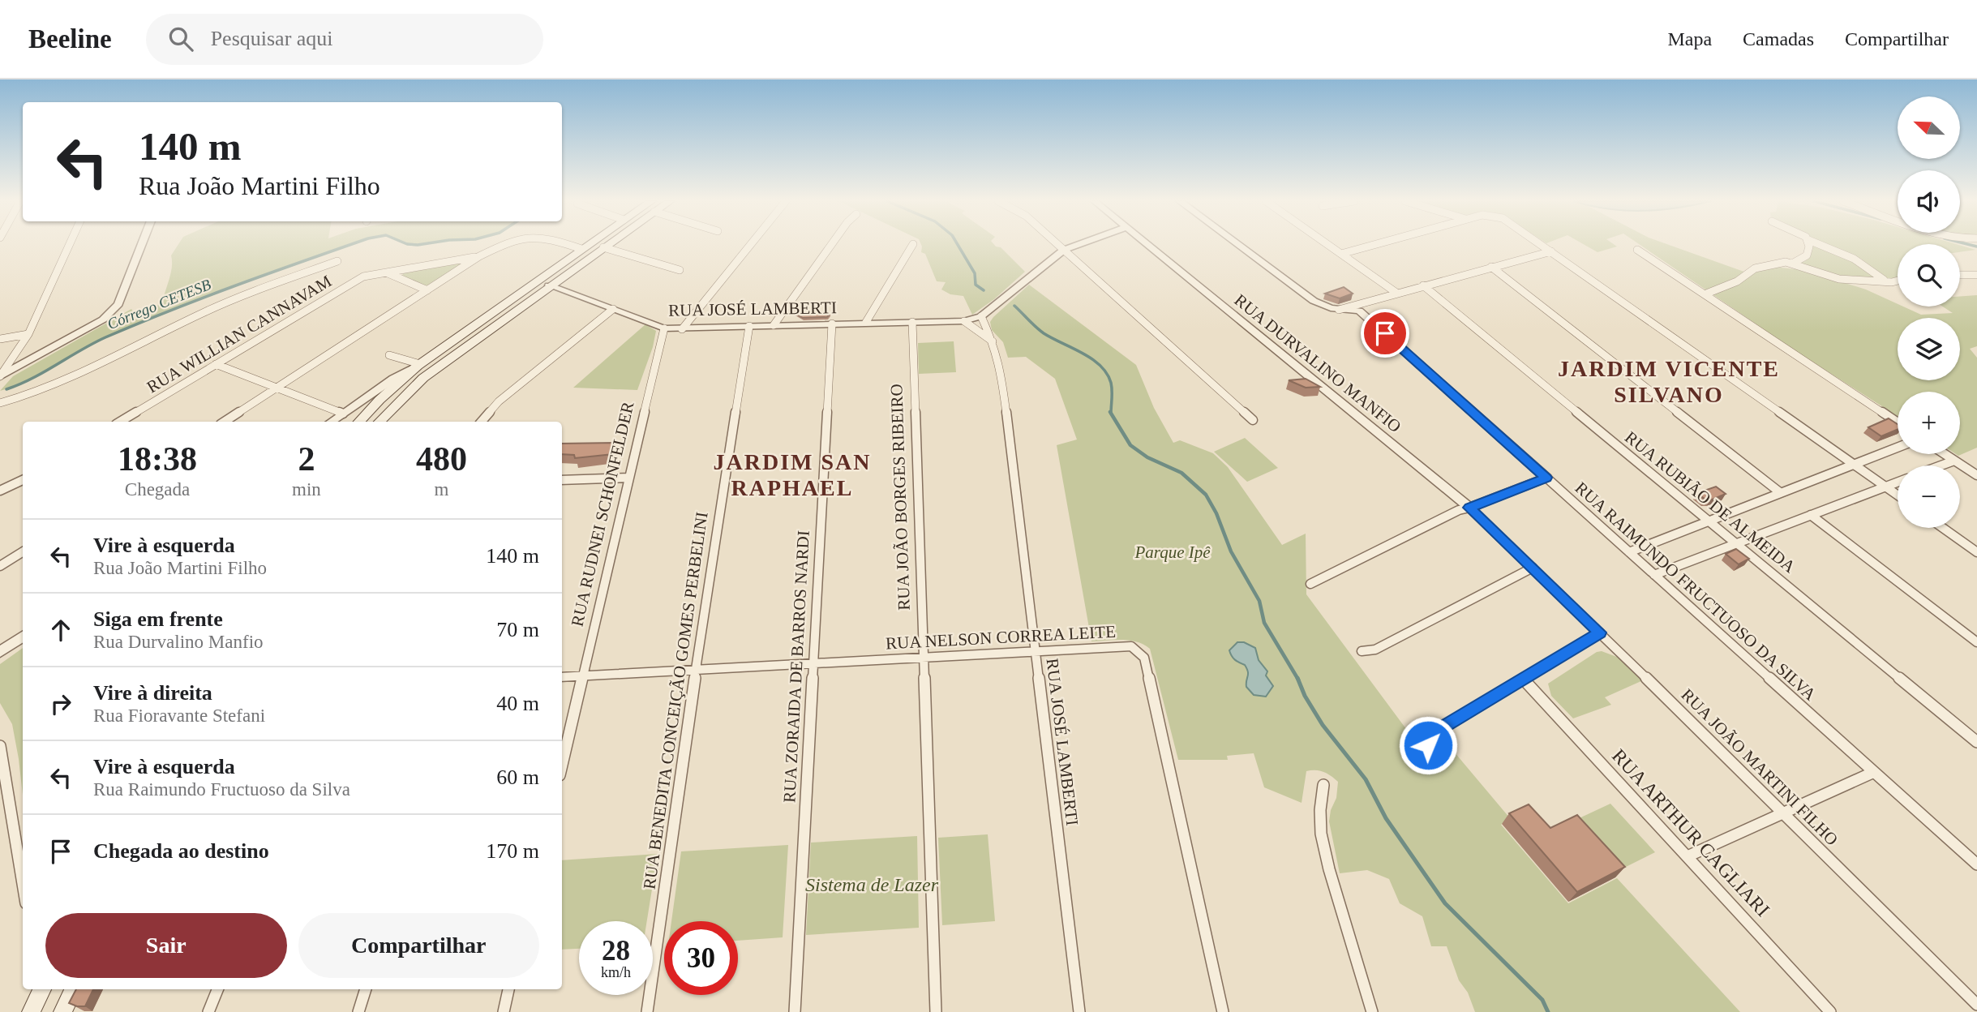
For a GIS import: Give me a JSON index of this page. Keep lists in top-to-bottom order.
{
  "streets": {
    "street": [
      "RUA JOSÉ LAMBERTI",
      "RUA WILLIAN CANNAVAM",
      "RUA DURVALINO MANFIO",
      "RUA JOÃO BORGES RIBEIRO",
      "RUA RUBIÃO DE ALMEIDA",
      "RUA RUDNEI SCHONFELDER",
      "RUA RAIMUNDO FRUCTUOSO DA SILVA",
      "RUA NELSON CORREA LEITE",
      "RUA ZORAIDA DE BARROS NARDI",
      "RUA BENEDITA CONCEIÇÃO GOMES PERBELINI",
      "RUA JOÃO MARTINI FILHO",
      "RUA ARTHUR CAGLIARI"
    ]
  },
  "crossings": [
    ["RUA JOSÉ LAMBERTI", "RUA JOÃO BORGES RIBEIRO"],
    ["RUA JOSÉ LAMBERTI", "RUA RUDNEI SCHONFELDER"],
    ["RUA JOSÉ LAMBERTI", "RUA NELSON CORREA LEITE"],
    ["RUA JOSÉ LAMBERTI", "RUA ZORAIDA DE BARROS NARDI"],
    ["RUA JOSÉ LAMBERTI", "RUA BENEDITA CONCEIÇÃO GOMES PERBELINI"],
    ["RUA DURVALINO MANFIO", "RUA JOÃO MARTINI FILHO"],
    ["RUA JOÃO BORGES RIBEIRO", "RUA NELSON CORREA LEITE"],
    ["RUA RUDNEI SCHONFELDER", "RUA NELSON CORREA LEITE"],
    ["RUA NELSON CORREA LEITE", "RUA ZORAIDA DE BARROS NARDI"],
    ["RUA NELSON CORREA LEITE", "RUA BENEDITA CONCEIÇÃO GOMES PERBELINI"]
  ],
  "districts": ["JARDIM VICENTE SILVANO", "JARDIM SAN RAPHAEL"],
  "water": ["Córrego CETESB"],
  "parks": ["Parque Ipê", "Sistema de Lazer"],
  "north": "top left",
  "page": {
    "header": "Beeline",
    "search": "Pesquisar aqui",
    "nav": ["Mapa", "Camadas", "Compartilhar"],
    "map_buttons": ["+", "−"],
    "turn": ["140 m", "Rua João Martini Filho"],
    "eta": [
      "18:38",
      "Chegada",
      "2",
      "min",
      "480",
      "m"
    ],
    "list": [
      {
        "name": "Vire à esquerda",
        "note": "Rua João Martini Filho",
        "value": "140 m"
      },
      {
        "name": "Siga em frente",
        "note": "Rua Durvalino Manfio",
        "value": "70 m"
      },
      {
        "name": "Vire à direita",
        "note": "Rua Fioravante Stefani",
        "value": "40 m"
      },
      {
        "name": "Vire à esquerda",
        "note": "Rua Raimundo Fructuoso da Silva",
        "value": "60 m"
      },
      {
        "name": "Chegada ao destino",
        "value": "170 m"
      }
    ],
    "buttons": ["Sair", "Compartilhar"],
    "speed": "28 km/h",
    "limit": "30"
  }
}
